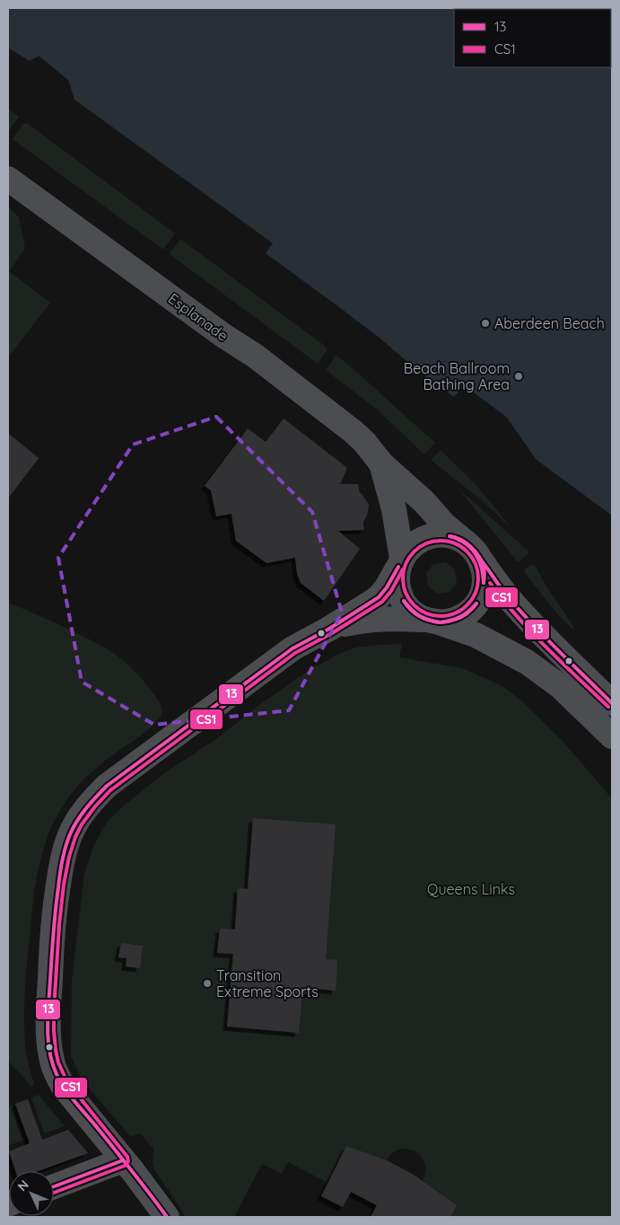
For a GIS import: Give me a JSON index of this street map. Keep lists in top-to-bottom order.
{
  "streets": {
    "street": ["Esplanade"]
  },
  "parks": ["Queens Links"],
  "places": ["Aberdeen Beach", "Beach Ballroom Bathing Area", "Transition Extreme Sports"],
  "lines": ["transit line 13", "transit line CS1"],
  "legend": ["13", "CS1"],
  "north": "top left"
}
